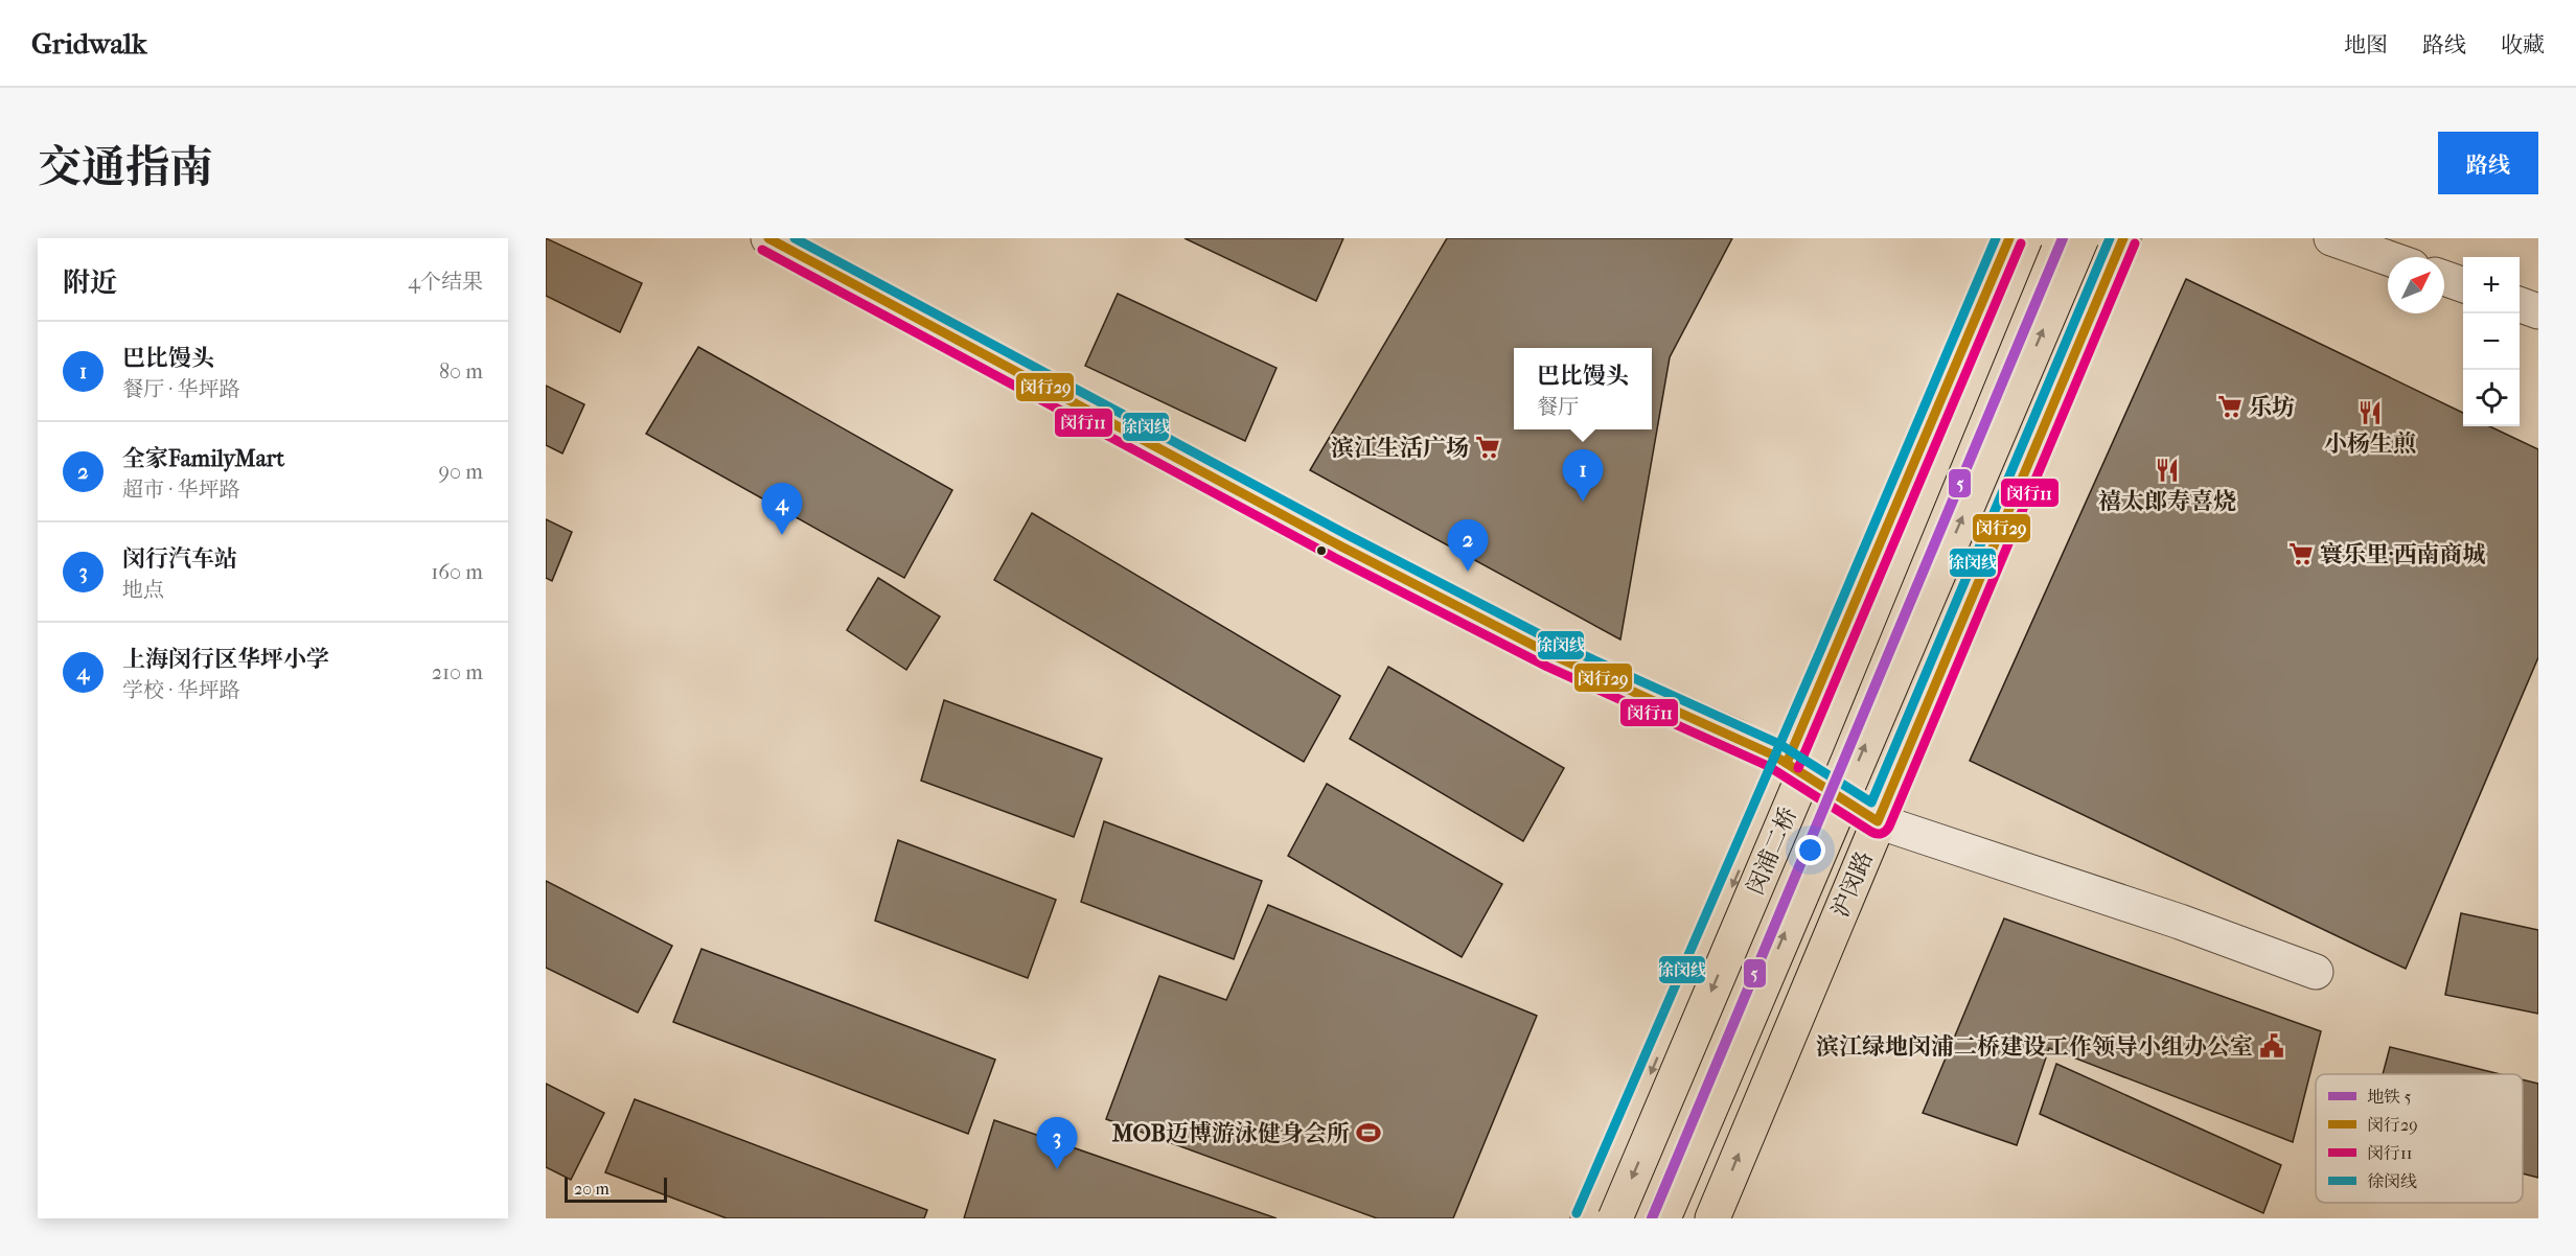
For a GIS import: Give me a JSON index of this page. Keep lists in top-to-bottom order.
{
  "streets": {
    "main road": ["闵浦二桥", "沪闵路"]
  },
  "places": {
    "supermarket": ["乐坊", "滨江生活广场", "寰乐里·西南商城"],
    "restaurant": ["小杨生煎", "禧太郎寿喜烧"],
    "public building": ["滨江绿地闵浦二桥建设工作领导小组办公室"],
    "sports": ["MOB迈博游泳健身会所"]
  },
  "lines": [
    "metro line 5",
    "transit line 闵行29",
    "transit line 徐闵线",
    "transit line 闵行11"
  ],
  "legend": [
    "地铁 5",
    "闵行29",
    "闵行11",
    "徐闵线"
  ],
  "scale_bar": "20 m",
  "north": "top right",
  "page": {
    "header": "Gridwalk",
    "nav": ["地图", "路线", "收藏"],
    "title": "交通指南",
    "buttons": "路线",
    "heading": ["附近", "4个结果"],
    "map_buttons": ["+", "−"],
    "list": [
      {
        "mark": "1",
        "name": "巴比馒头",
        "note": "餐厅 · 华坪路",
        "value": "80 m"
      },
      {
        "mark": "2",
        "name": "全家FamilyMart",
        "note": "超市 · 华坪路",
        "value": "90 m"
      },
      {
        "mark": "3",
        "name": "闵行汽车站",
        "note": "地点",
        "value": "160 m"
      },
      {
        "mark": "4",
        "name": "上海闵行区华坪小学",
        "note": "学校 · 华坪路",
        "value": "210 m"
      }
    ],
    "popup": ["巴比馒头", "餐厅"],
    "pins": [
      "1",
      "4",
      "2",
      "3"
    ],
    "scale": "20 m"
  }
}
